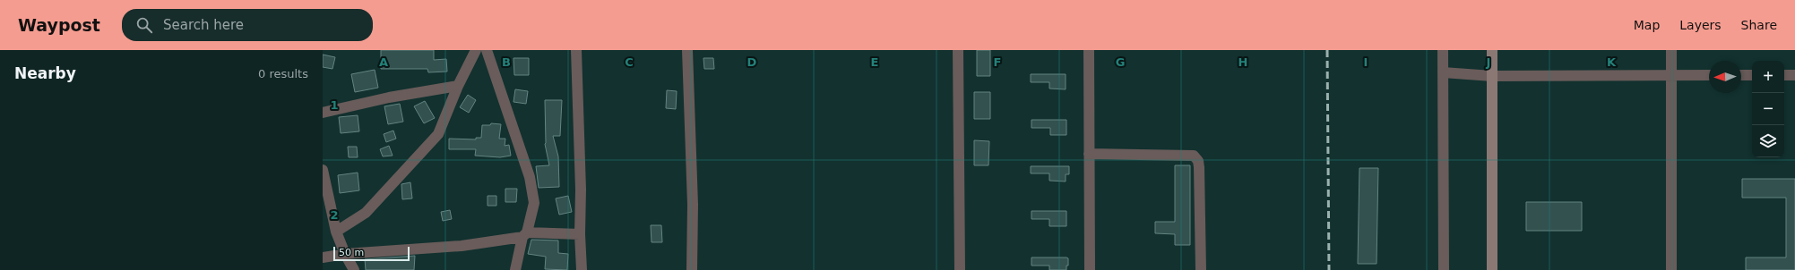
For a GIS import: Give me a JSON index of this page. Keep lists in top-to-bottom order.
{
  "scale_bar": "50 m",
  "north": "left",
  "page": {
    "header": "Waypost",
    "search": "Search here",
    "nav": ["Map", "Layers", "Share"],
    "heading": ["Nearby", "0 results"],
    "map_buttons": ["+", "−"],
    "scale": "50 m"
  },
  "grid": {
    "columns": [
      "A",
      "B",
      "C",
      "D",
      "E",
      "F",
      "G",
      "H",
      "I",
      "J",
      "K"
    ],
    "rows": ["1", "2"]
  }
}
